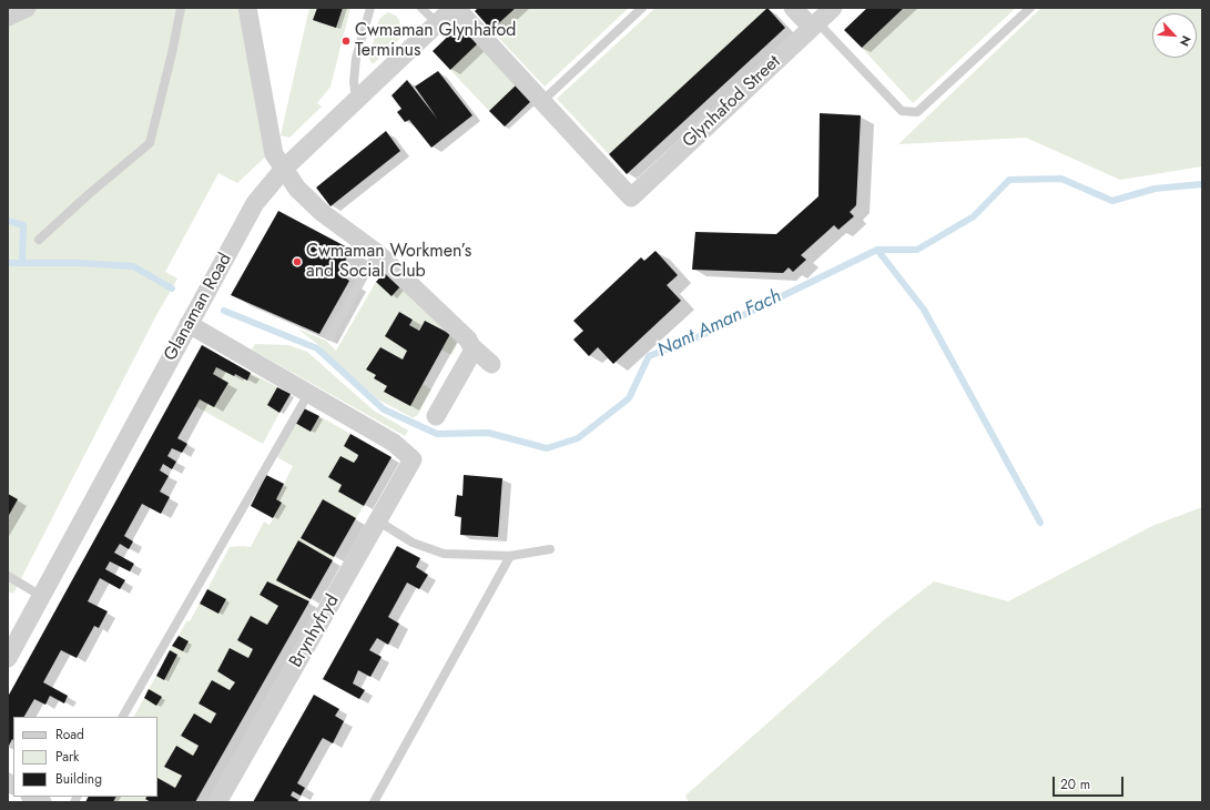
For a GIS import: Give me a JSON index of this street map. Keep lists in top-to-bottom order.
{
  "streets": {
    "street": ["Glynhafod Street", "Glanaman Road", "Brynhyfryd"]
  },
  "water": ["Nant Aman Fach"],
  "places": ["Cwmaman Glynhafod Terminus", "Cwmaman Workmen’s and Social Club"],
  "legend": ["Road", "Park", "Building"],
  "scale_bar": "20 m",
  "north": "bottom right"
}
